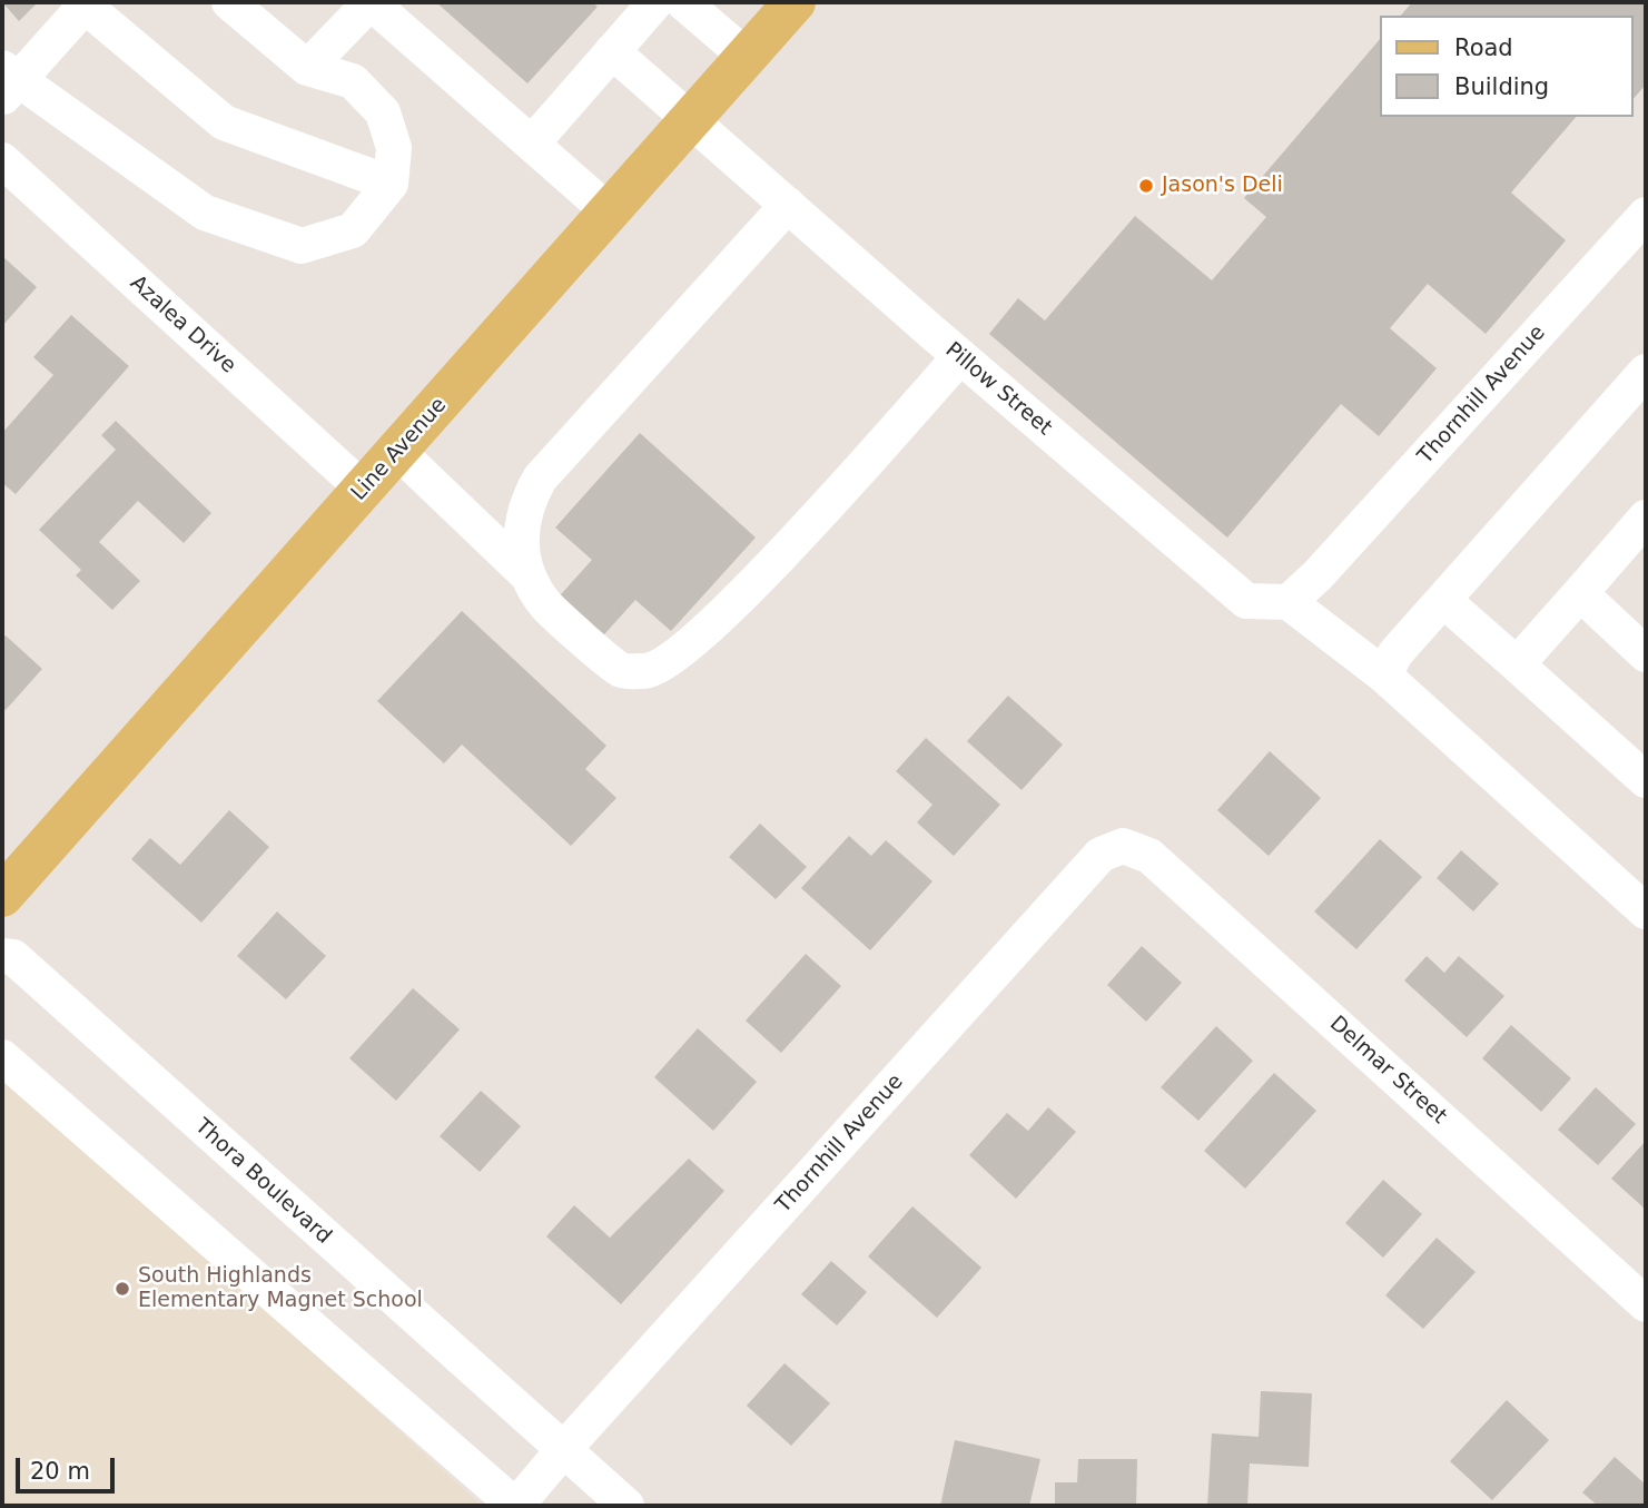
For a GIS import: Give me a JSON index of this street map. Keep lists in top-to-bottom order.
{
  "streets": {
    "main road": ["Line Avenue"],
    "street": [
      "Azalea Drive",
      "Pillow Street",
      "Thornhill Avenue",
      "Delmar Street",
      "Thora Boulevard"
    ]
  },
  "crossings": [
    ["Azalea Drive", "Line Avenue"],
    ["Pillow Street", "Thornhill Avenue"],
    ["Pillow Street", "Line Avenue"],
    ["Thornhill Avenue", "Delmar Street"],
    ["Thornhill Avenue", "Thora Boulevard"]
  ],
  "places": ["Jason's Deli", "South Highlands Elementary Magnet School"],
  "legend": ["Road", "Building"],
  "scale_bar": "20 m"
}
